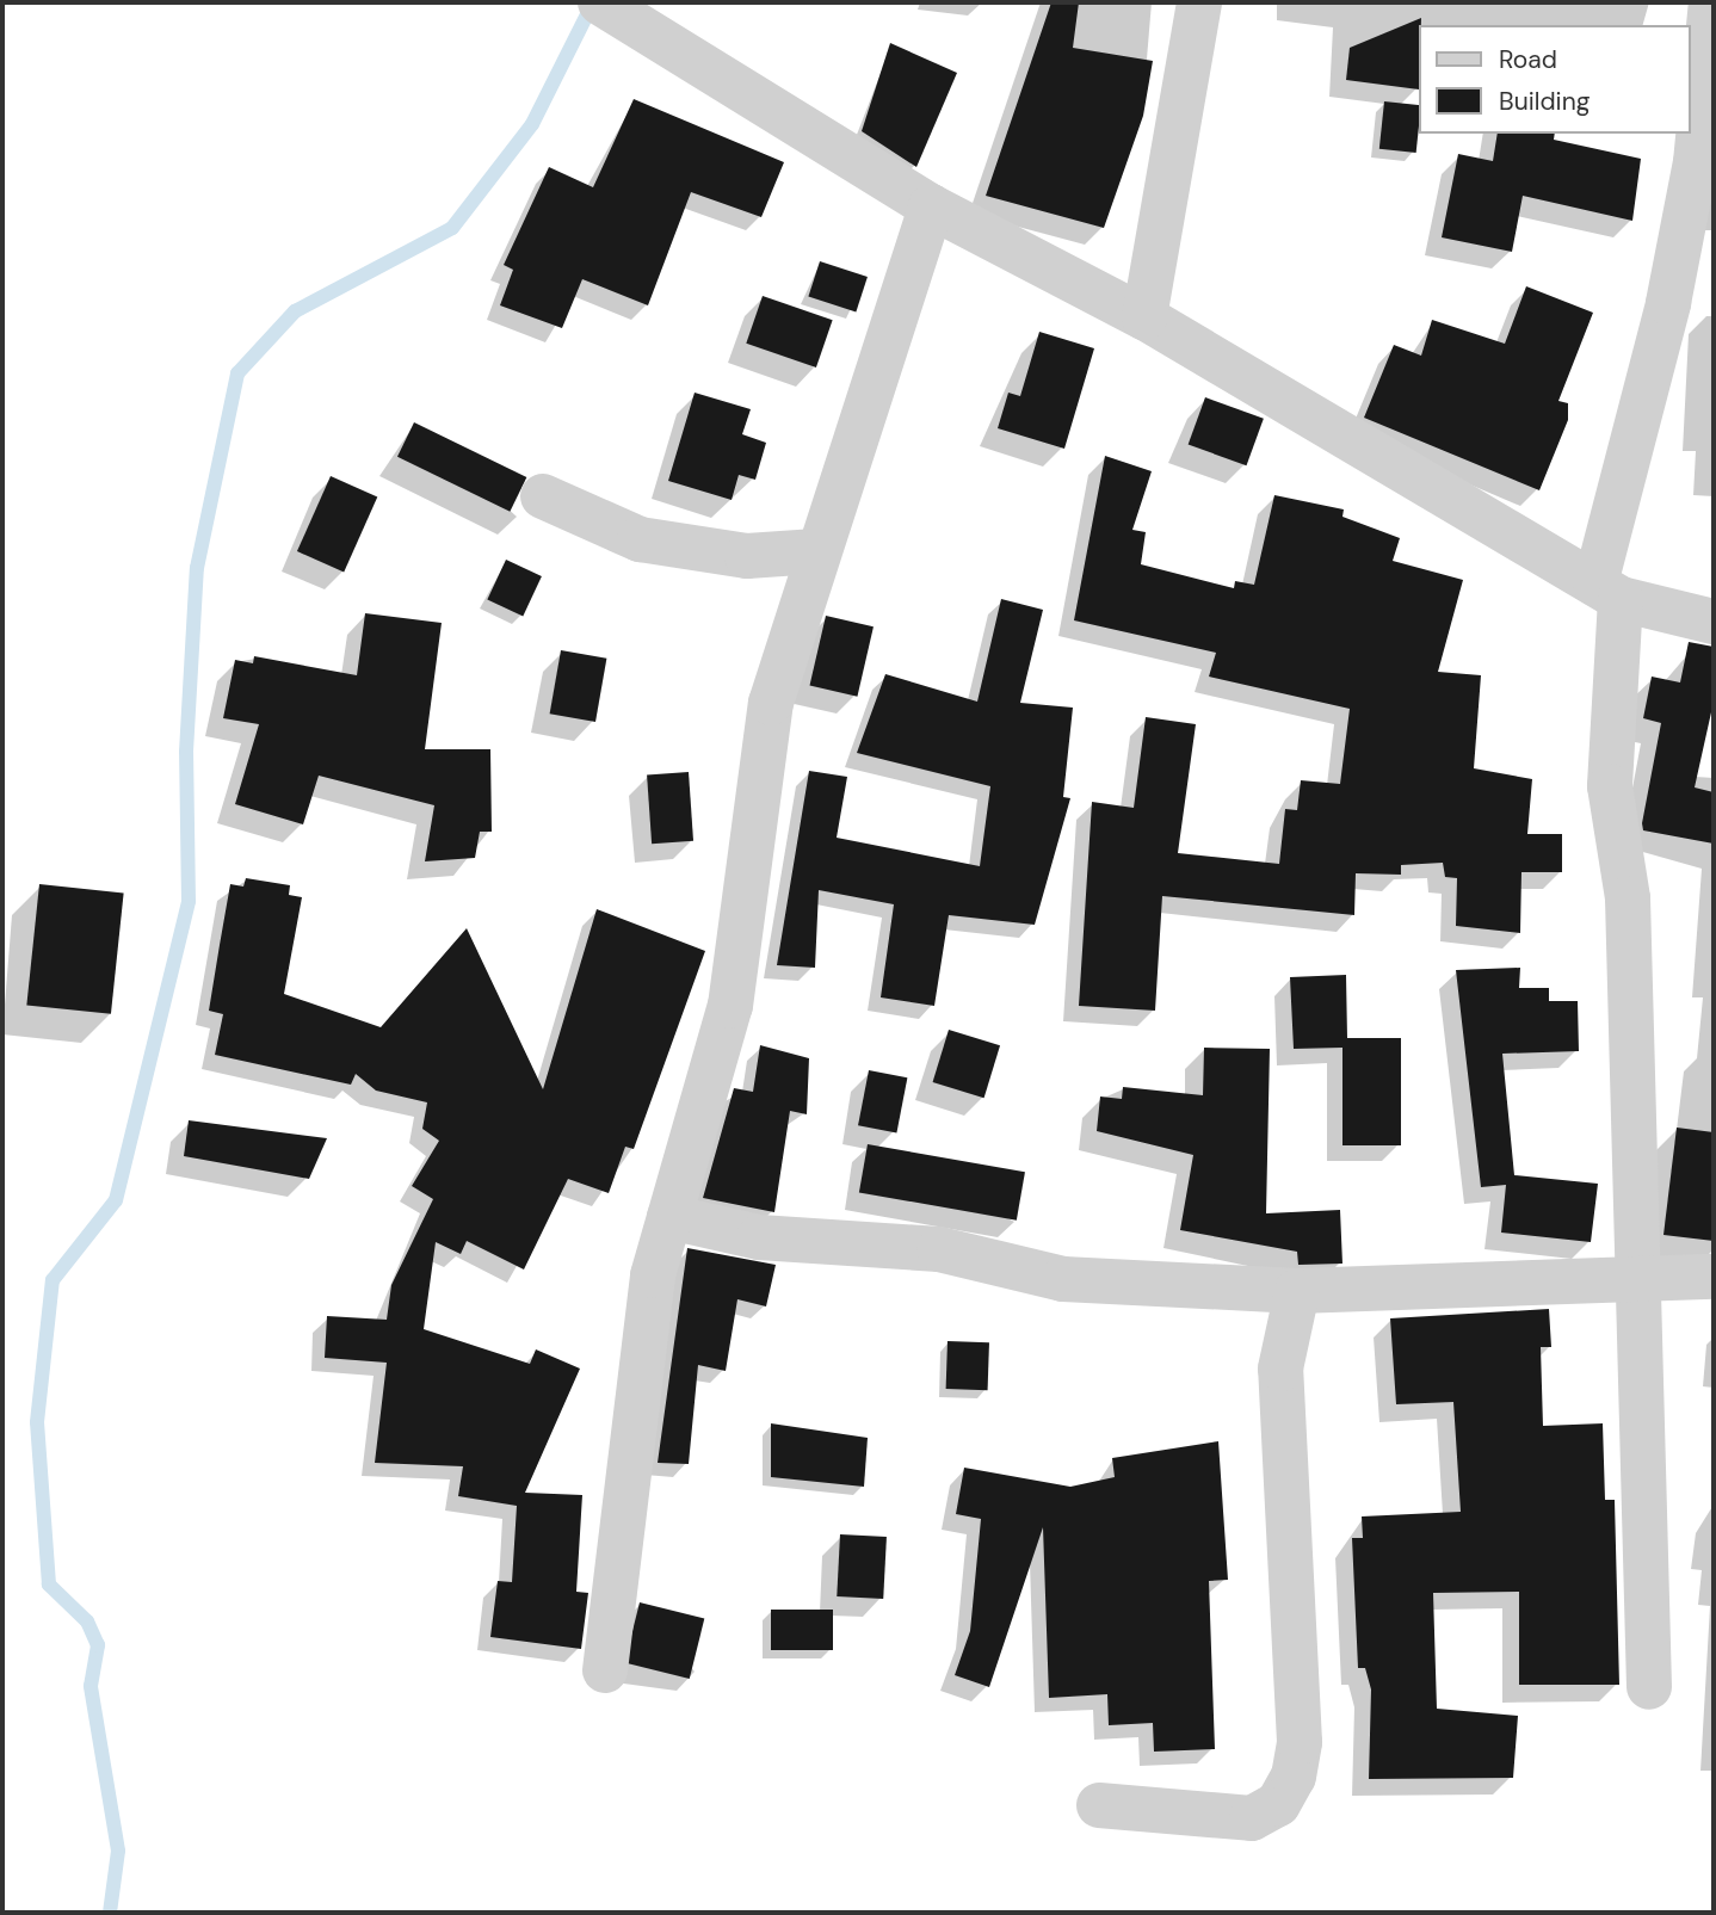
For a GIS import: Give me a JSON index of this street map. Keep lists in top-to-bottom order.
{
  "legend": ["Road", "Building"]
}
